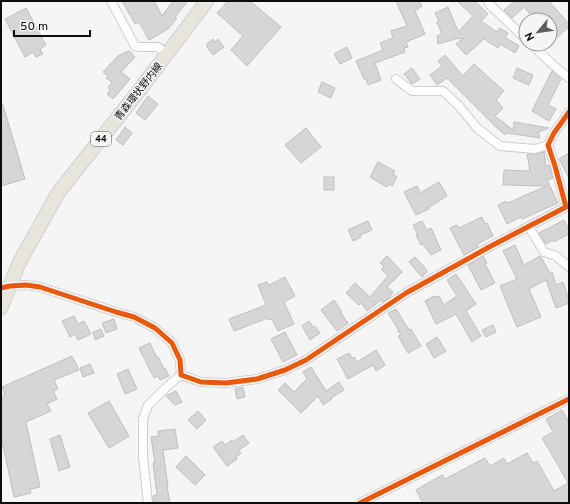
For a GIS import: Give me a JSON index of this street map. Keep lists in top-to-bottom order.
{
  "streets": {
    "main road": ["青森環状野内線", "44"]
  },
  "scale_bar": "50 m",
  "north": "bottom left"
}
